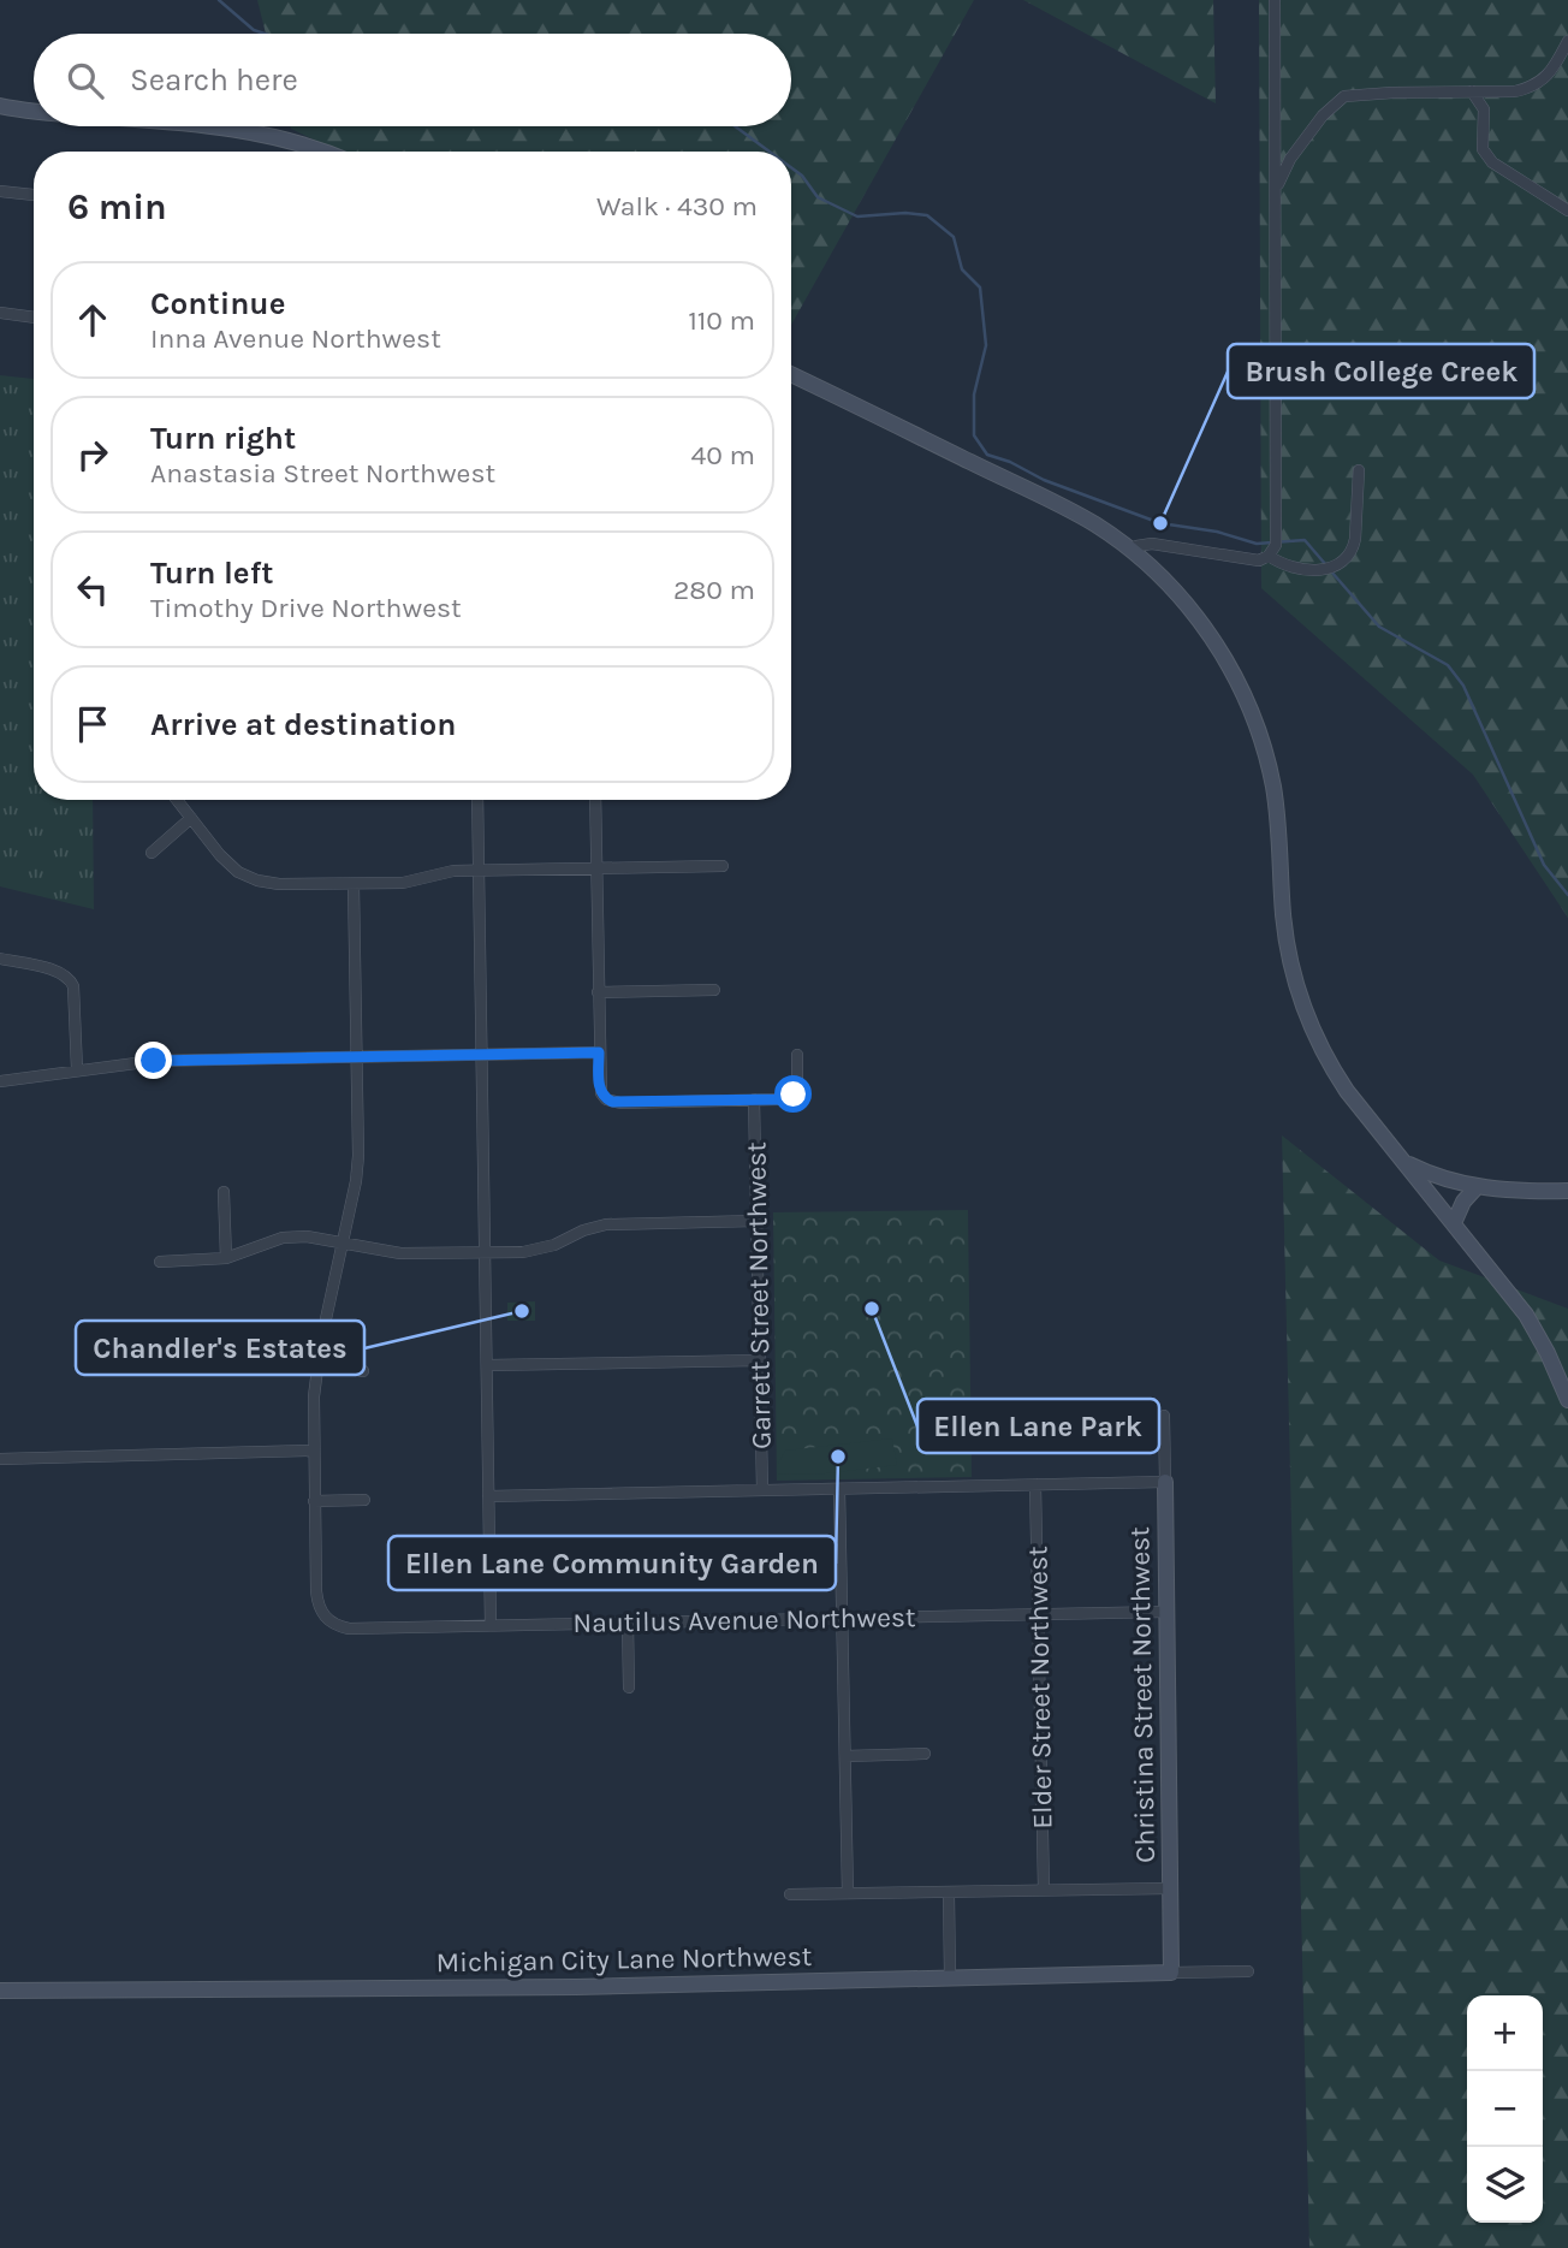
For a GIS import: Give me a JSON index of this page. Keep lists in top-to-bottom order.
{
  "streets": {
    "street": [
      "Garrett Street Northwest",
      "Nautilus Avenue Northwest",
      "Elder Street Northwest",
      "Christina Street Northwest",
      "Michigan City Lane Northwest"
    ]
  },
  "crossings": [
    ["Nautilus Avenue Northwest", "Elder Street Northwest"],
    ["Nautilus Avenue Northwest", "Christina Street Northwest"],
    ["Christina Street Northwest", "Michigan City Lane Northwest"]
  ],
  "places": [
    "Brush College Creek",
    "Ellen Lane Park",
    "Chandler's Estates",
    "Ellen Lane Community Garden"
  ],
  "page": {
    "search": "Search here",
    "heading": ["6 min", "Walk · 430 m"],
    "list": [
      ["Continue", "Inna Avenue Northwest", "110 m"],
      ["Turn right", "Anastasia Street Northwest", "40 m"],
      ["Turn left", "Timothy Drive Northwest", "280 m"],
      "Arrive at destination"
    ],
    "map_buttons": ["+", "−"]
  }
}
